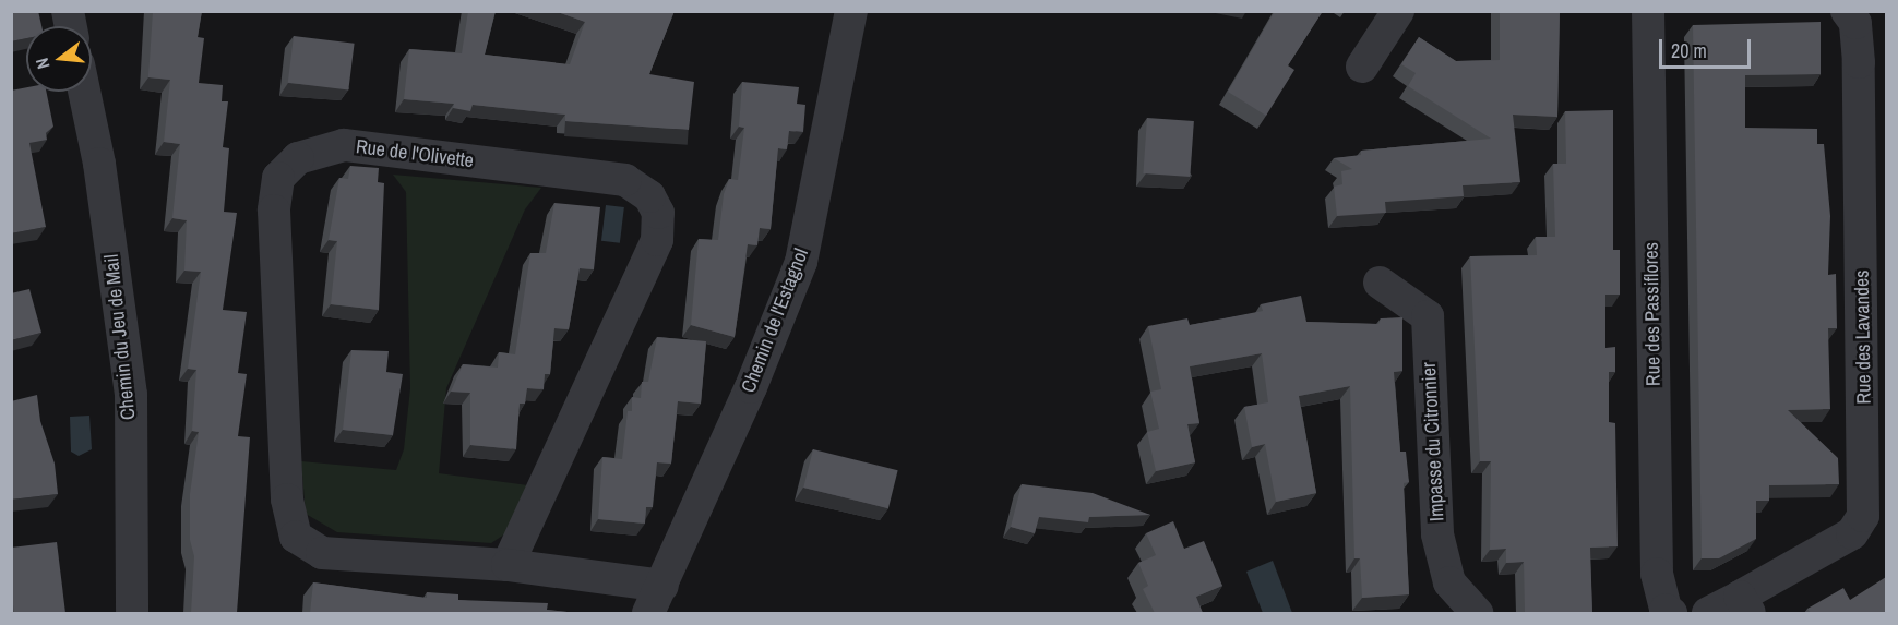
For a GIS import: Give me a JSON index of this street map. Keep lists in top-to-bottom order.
{
  "streets": {
    "street": [
      "Rue de l'Olivette",
      "Rue des Passiflores",
      "Chemin de l'Estagnol",
      "Chemin du Jeu de Mail",
      "Rue des Lavandes",
      "Impasse du Citronnier"
    ]
  },
  "crossings": [
    ["Rue de l'Olivette", "Chemin de l'Estagnol"]
  ],
  "scale_bar": "20 m",
  "north": "left"
}
